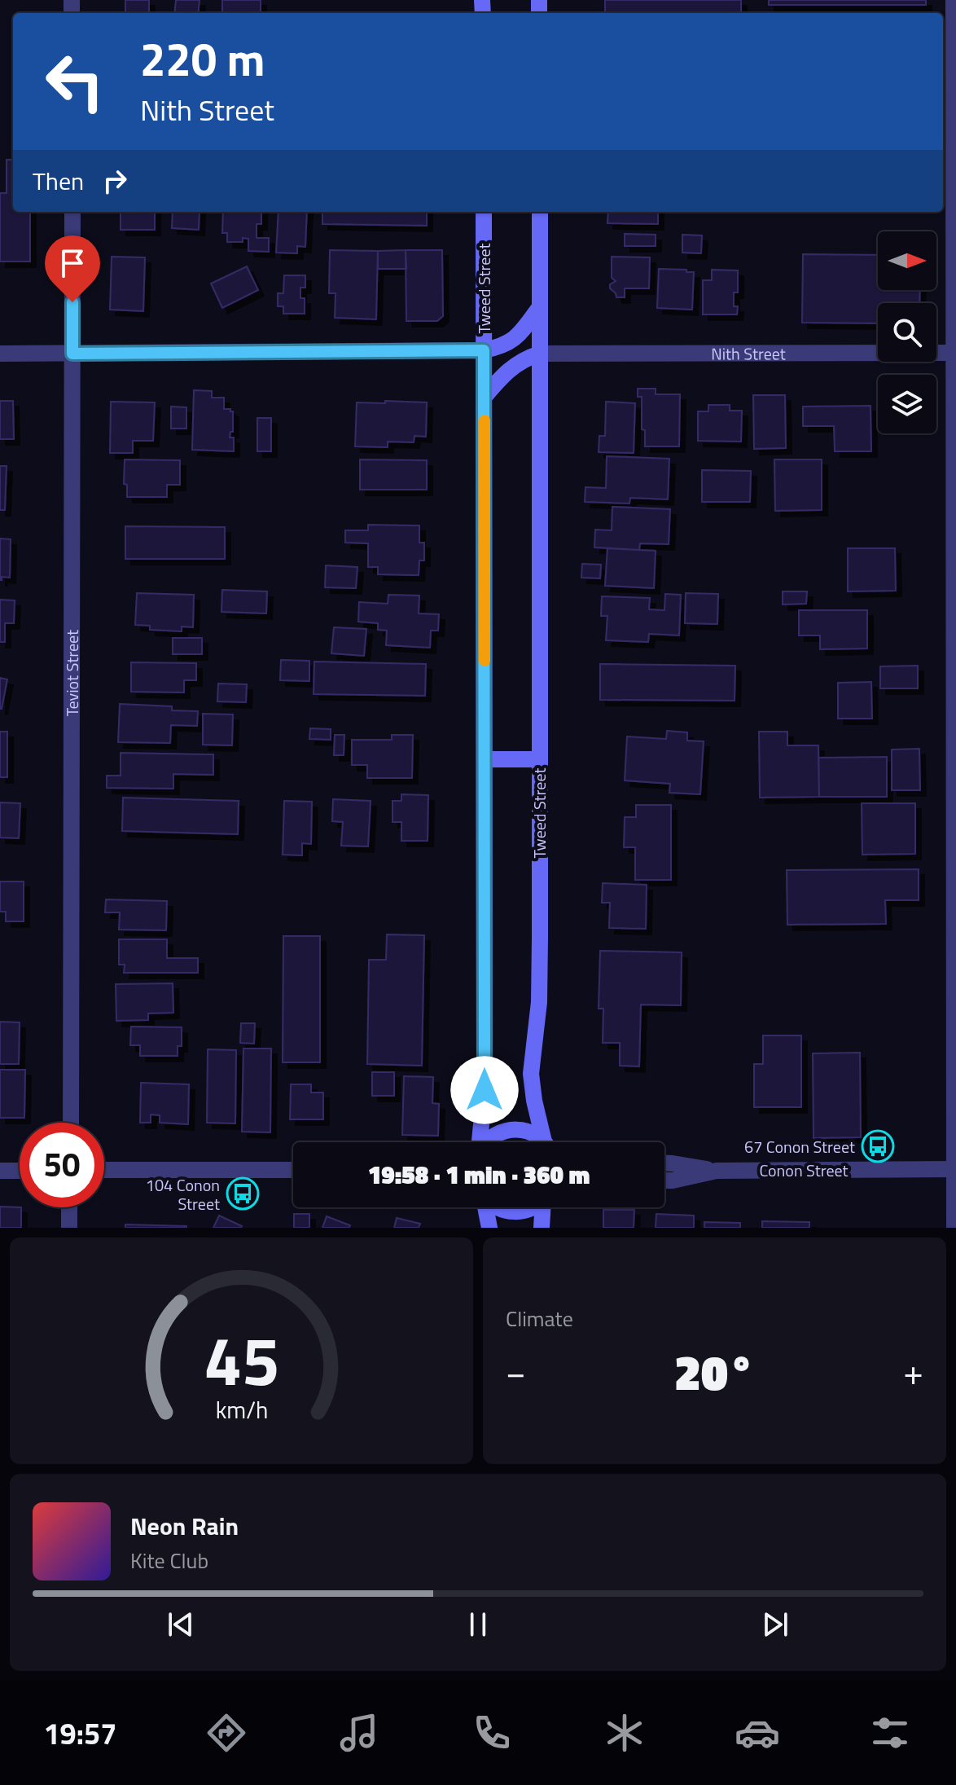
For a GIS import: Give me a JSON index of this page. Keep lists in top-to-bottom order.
{
  "streets": {
    "main road": ["Tweed Street"],
    "street": ["Nith Street", "Teviot Street", "Conon Street"]
  },
  "crossings": [
    ["Tweed Street", "Nith Street"]
  ],
  "places": {
    "bus stop": ["67 Conon Street", "104 Conon Street"]
  },
  "north": "right",
  "page": {
    "turn": ["220 m", "Nith Street"],
    "then": "Then",
    "limit": "50",
    "trip": "19:58 · 1 min · 360 m",
    "tile": "Climate",
    "heat": ["−", "20°", "+"],
    "song": ["Neon Rain", "Kite Club"],
    "tabs": "19:57",
    "gauge": ["45", "km/h"]
  }
}
